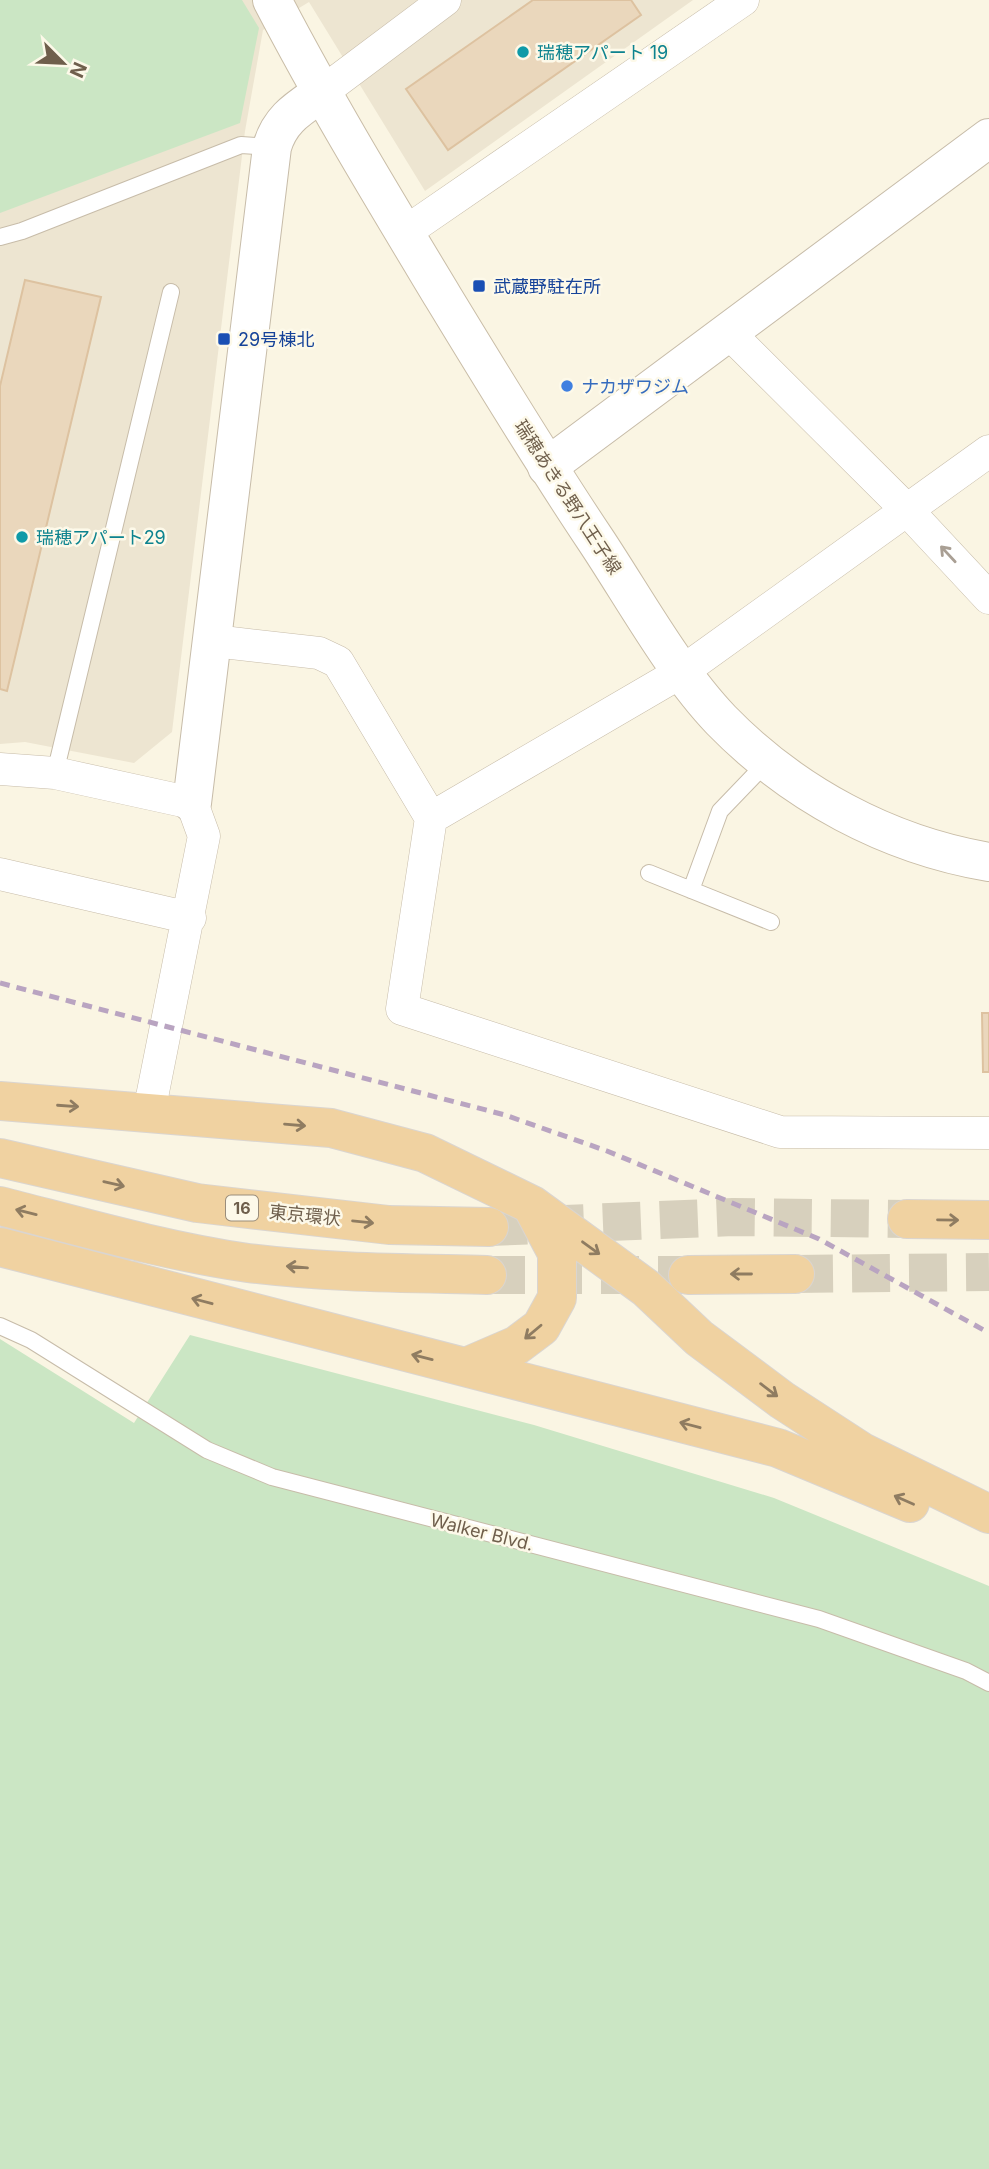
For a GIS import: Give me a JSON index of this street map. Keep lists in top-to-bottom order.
{
  "streets": {
    "highway": ["16", "東京環状"],
    "street": ["瑞穂あきる野八王子線"],
    "lane": ["Walker Blvd."]
  },
  "places": {
    "other": ["瑞穂アパート 19", "ナカザワジム", "瑞穂アパート29"],
    "transit": ["武蔵野駐在所", "29号棟北"]
  },
  "north": "bottom right"
}
